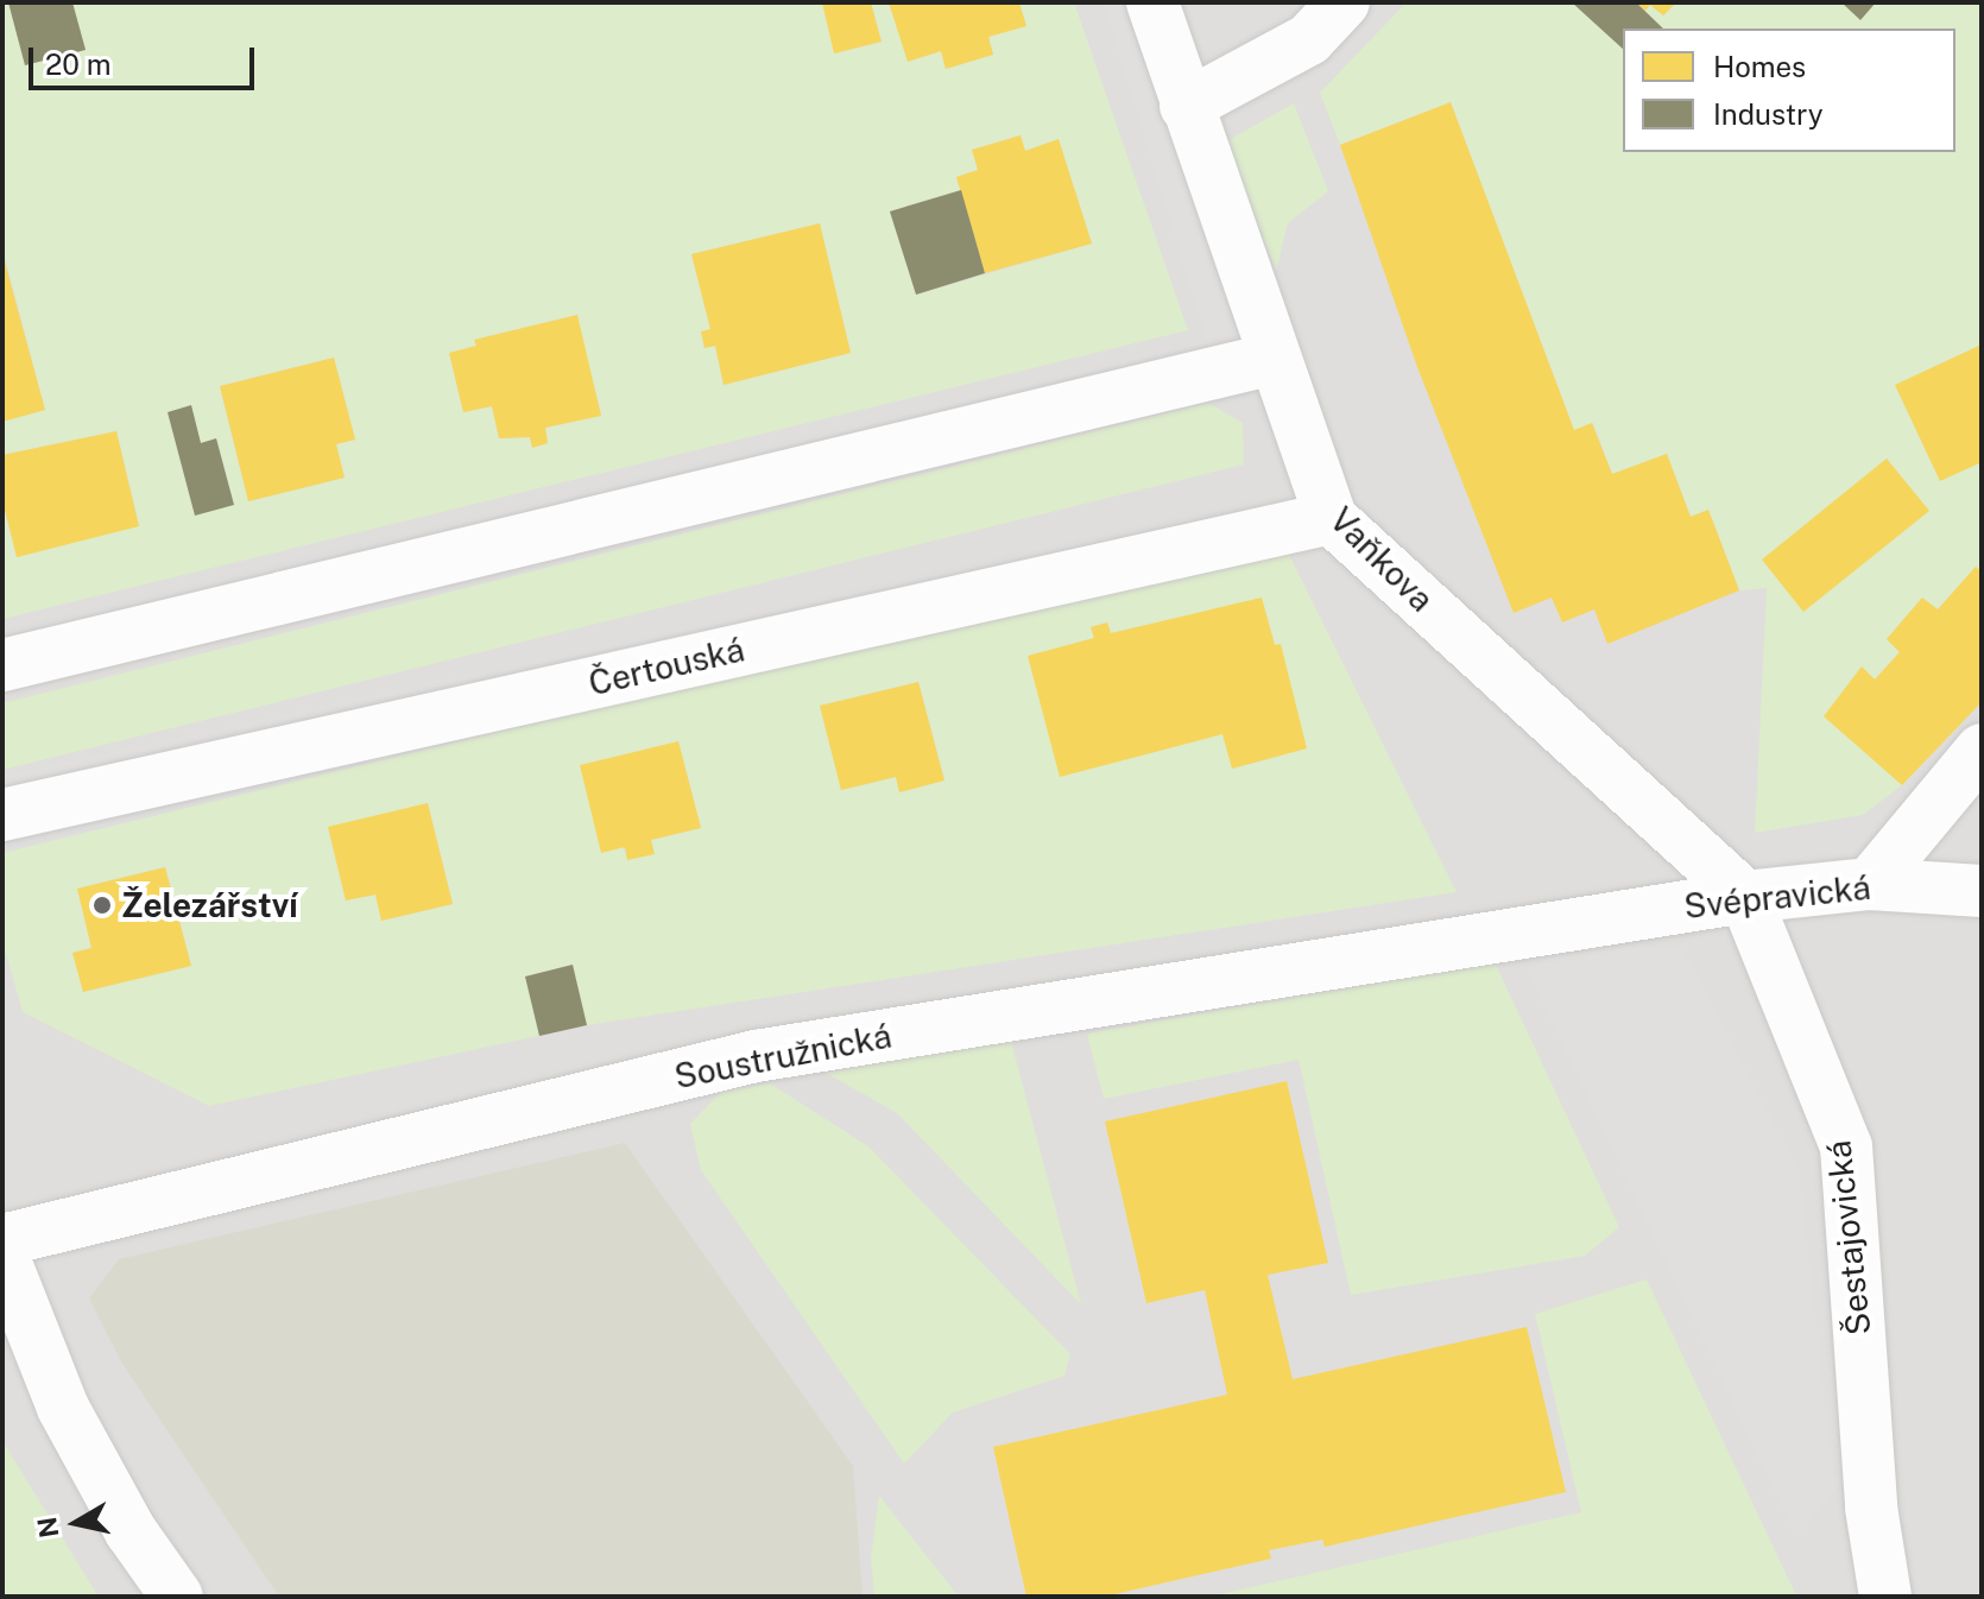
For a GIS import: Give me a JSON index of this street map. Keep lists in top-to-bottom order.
{
  "streets": {
    "street": [
      "Vaňkova",
      "Čertouská",
      "Svépravická",
      "Soustružnická",
      "Šestajovická"
    ]
  },
  "crossings": [
    ["Vaňkova", "Čertouská"],
    ["Vaňkova", "Svépravická"],
    ["Vaňkova", "Šestajovická"],
    ["Svépravická", "Soustružnická"],
    ["Svépravická", "Šestajovická"]
  ],
  "places": ["Železářství"],
  "legend": ["Homes", "Industry"],
  "scale_bar": "20 m",
  "north": "left"
}
